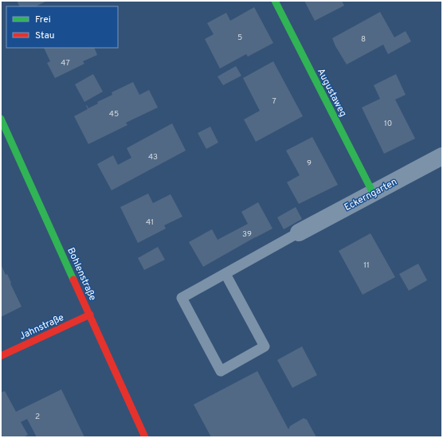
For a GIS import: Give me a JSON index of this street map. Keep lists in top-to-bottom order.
{
  "streets": {
    "main road": ["Augustaweg", "Bohlenstraße", "Jahnstraße"],
    "street": ["Eckerngarten"]
  },
  "crossings": [
    ["Augustaweg", "Eckerngarten"],
    ["Bohlenstraße", "Jahnstraße"]
  ],
  "house_numbers": [
    "5",
    "8",
    "47",
    "7",
    "45",
    "10",
    "43",
    "9",
    "41",
    "39",
    "11",
    "2"
  ],
  "legend": ["Frei", "Stau"]
}
